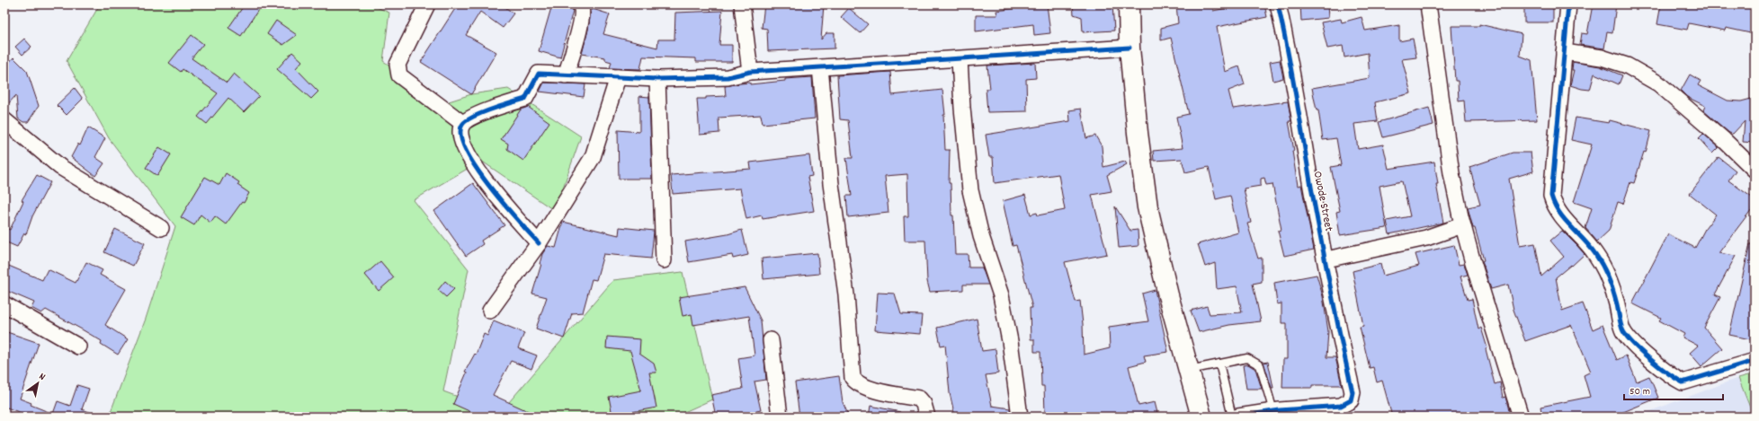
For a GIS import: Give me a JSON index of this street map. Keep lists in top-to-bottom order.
{
  "streets": {
    "street": ["Owode Street"]
  },
  "scale_bar": "50 m",
  "north": "top right"
}
